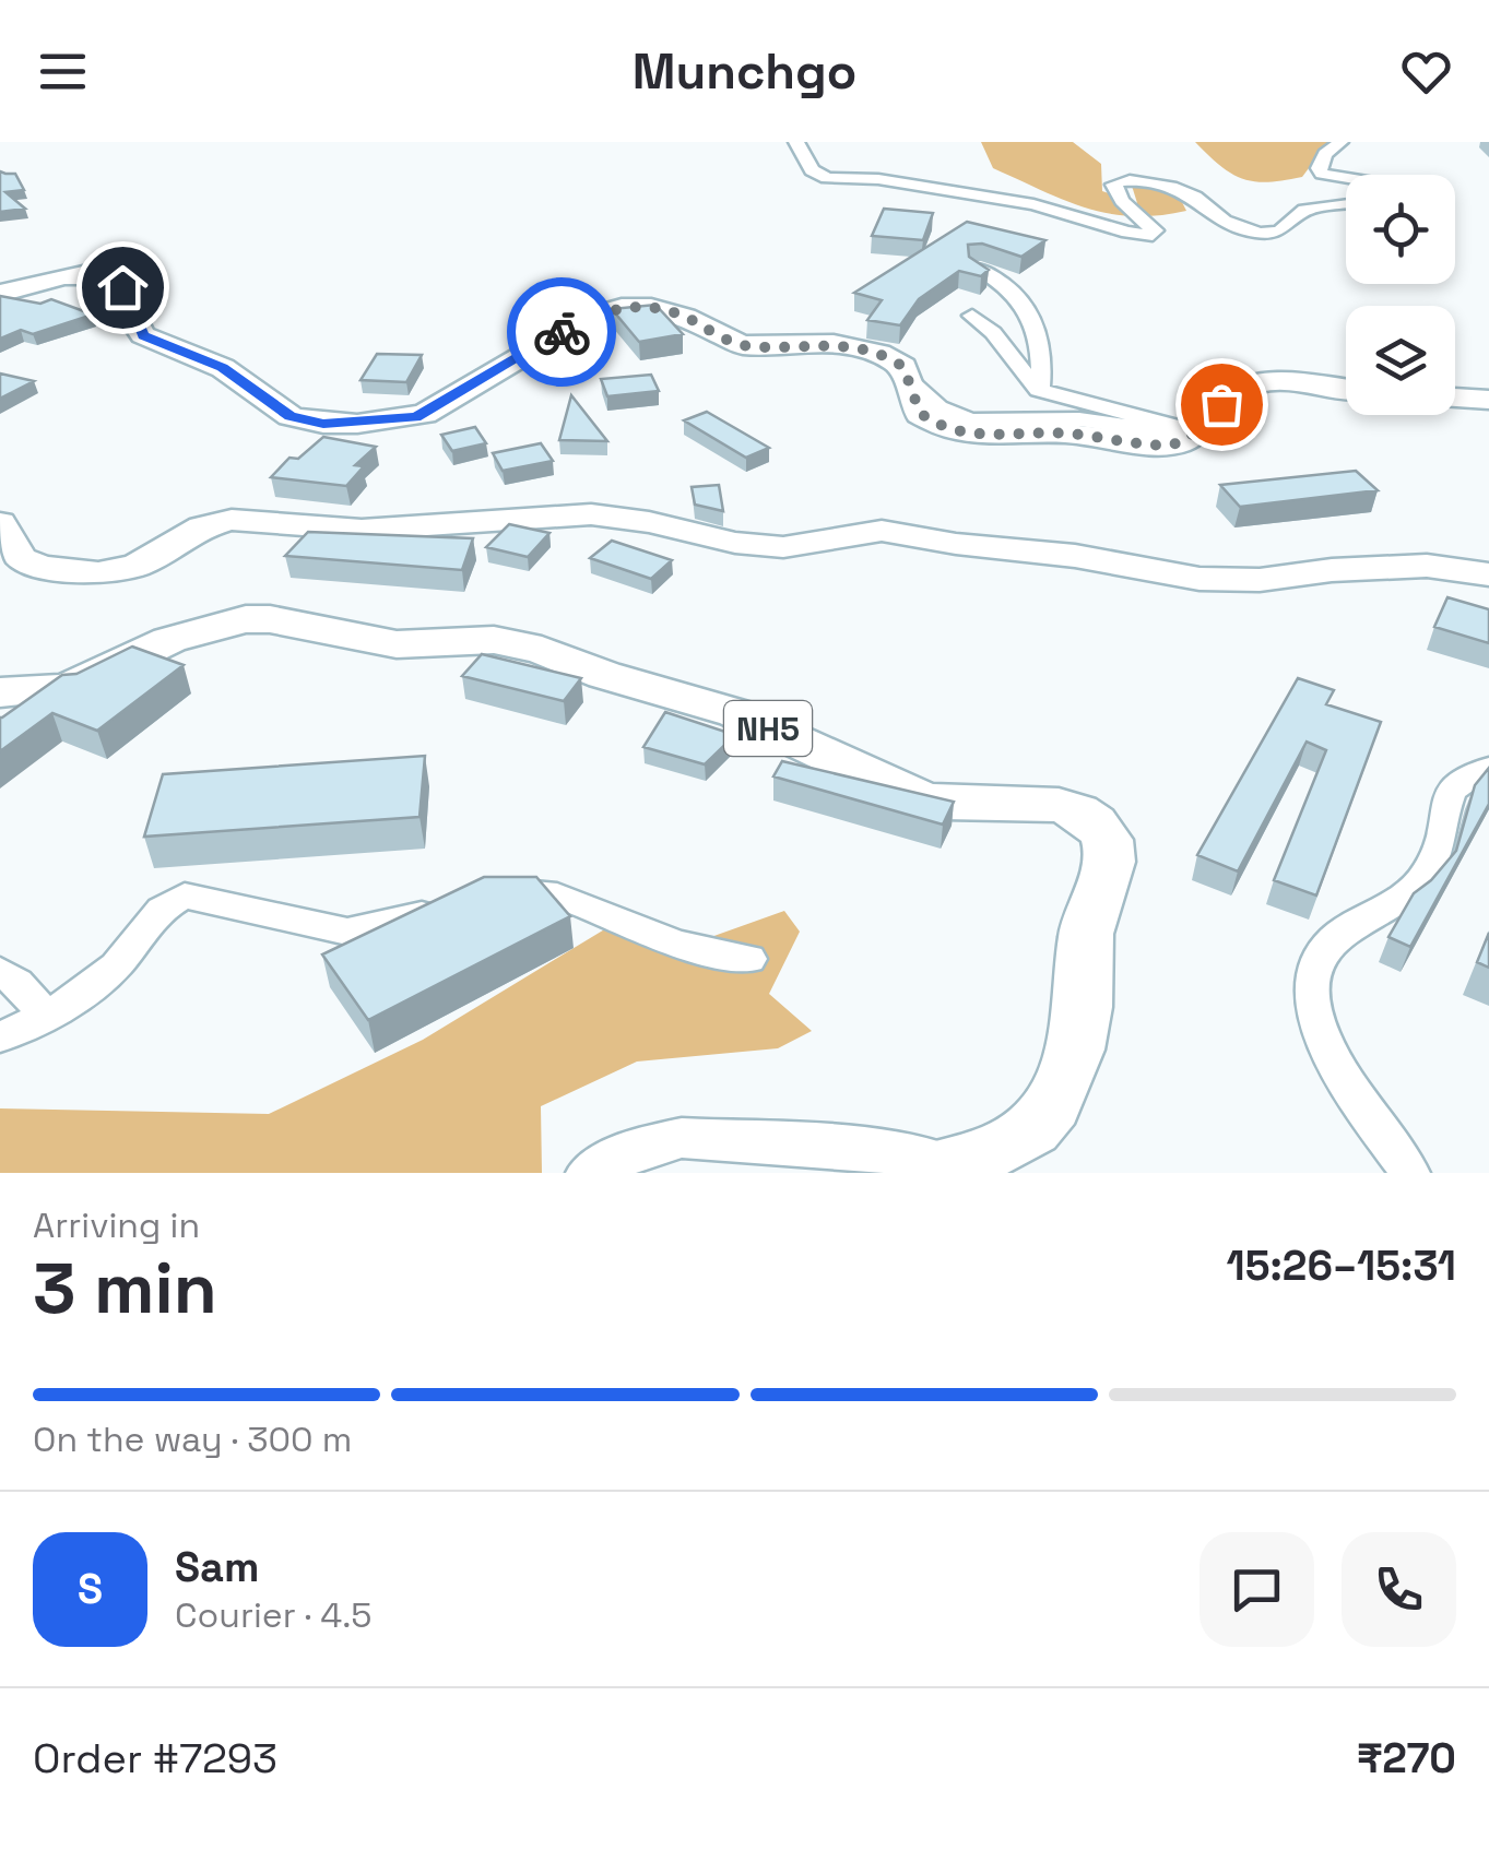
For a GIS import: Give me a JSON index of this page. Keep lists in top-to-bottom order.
{
  "streets": {
    "highway": ["NH5"]
  },
  "page": {
    "header": "Munchgo",
    "heading": ["3 min", "Arriving in", "15:26–15:31"],
    "panel": [
      "Sam",
      "Courier · 4.5",
      "Order #7293",
      "₹270"
    ],
    "bar": "On the way · 300 m",
    "round": "S"
  }
}
